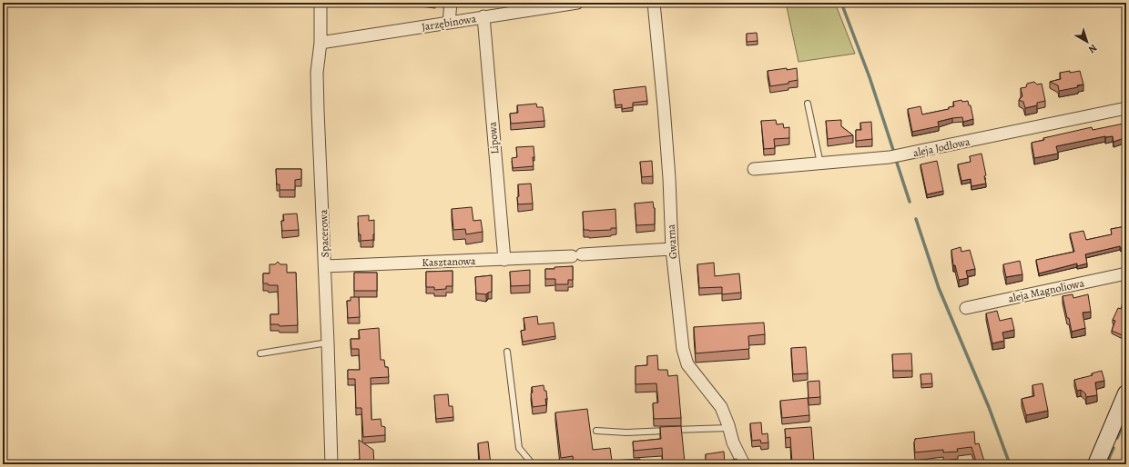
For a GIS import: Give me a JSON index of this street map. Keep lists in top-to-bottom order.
{
  "streets": {
    "street": [
      "Jarzębinowa",
      "Lipowa",
      "aleja Jodłowa",
      "Spacerowa",
      "Gwarna",
      "Kasztanowa",
      "aleja Magnoliowa"
    ]
  },
  "crossings": [
    ["Jarzębinowa", "Lipowa"],
    ["Jarzębinowa", "Spacerowa"],
    ["Lipowa", "Kasztanowa"],
    ["Spacerowa", "Kasztanowa"],
    ["Gwarna", "Kasztanowa"]
  ],
  "north": "bottom right"
}
